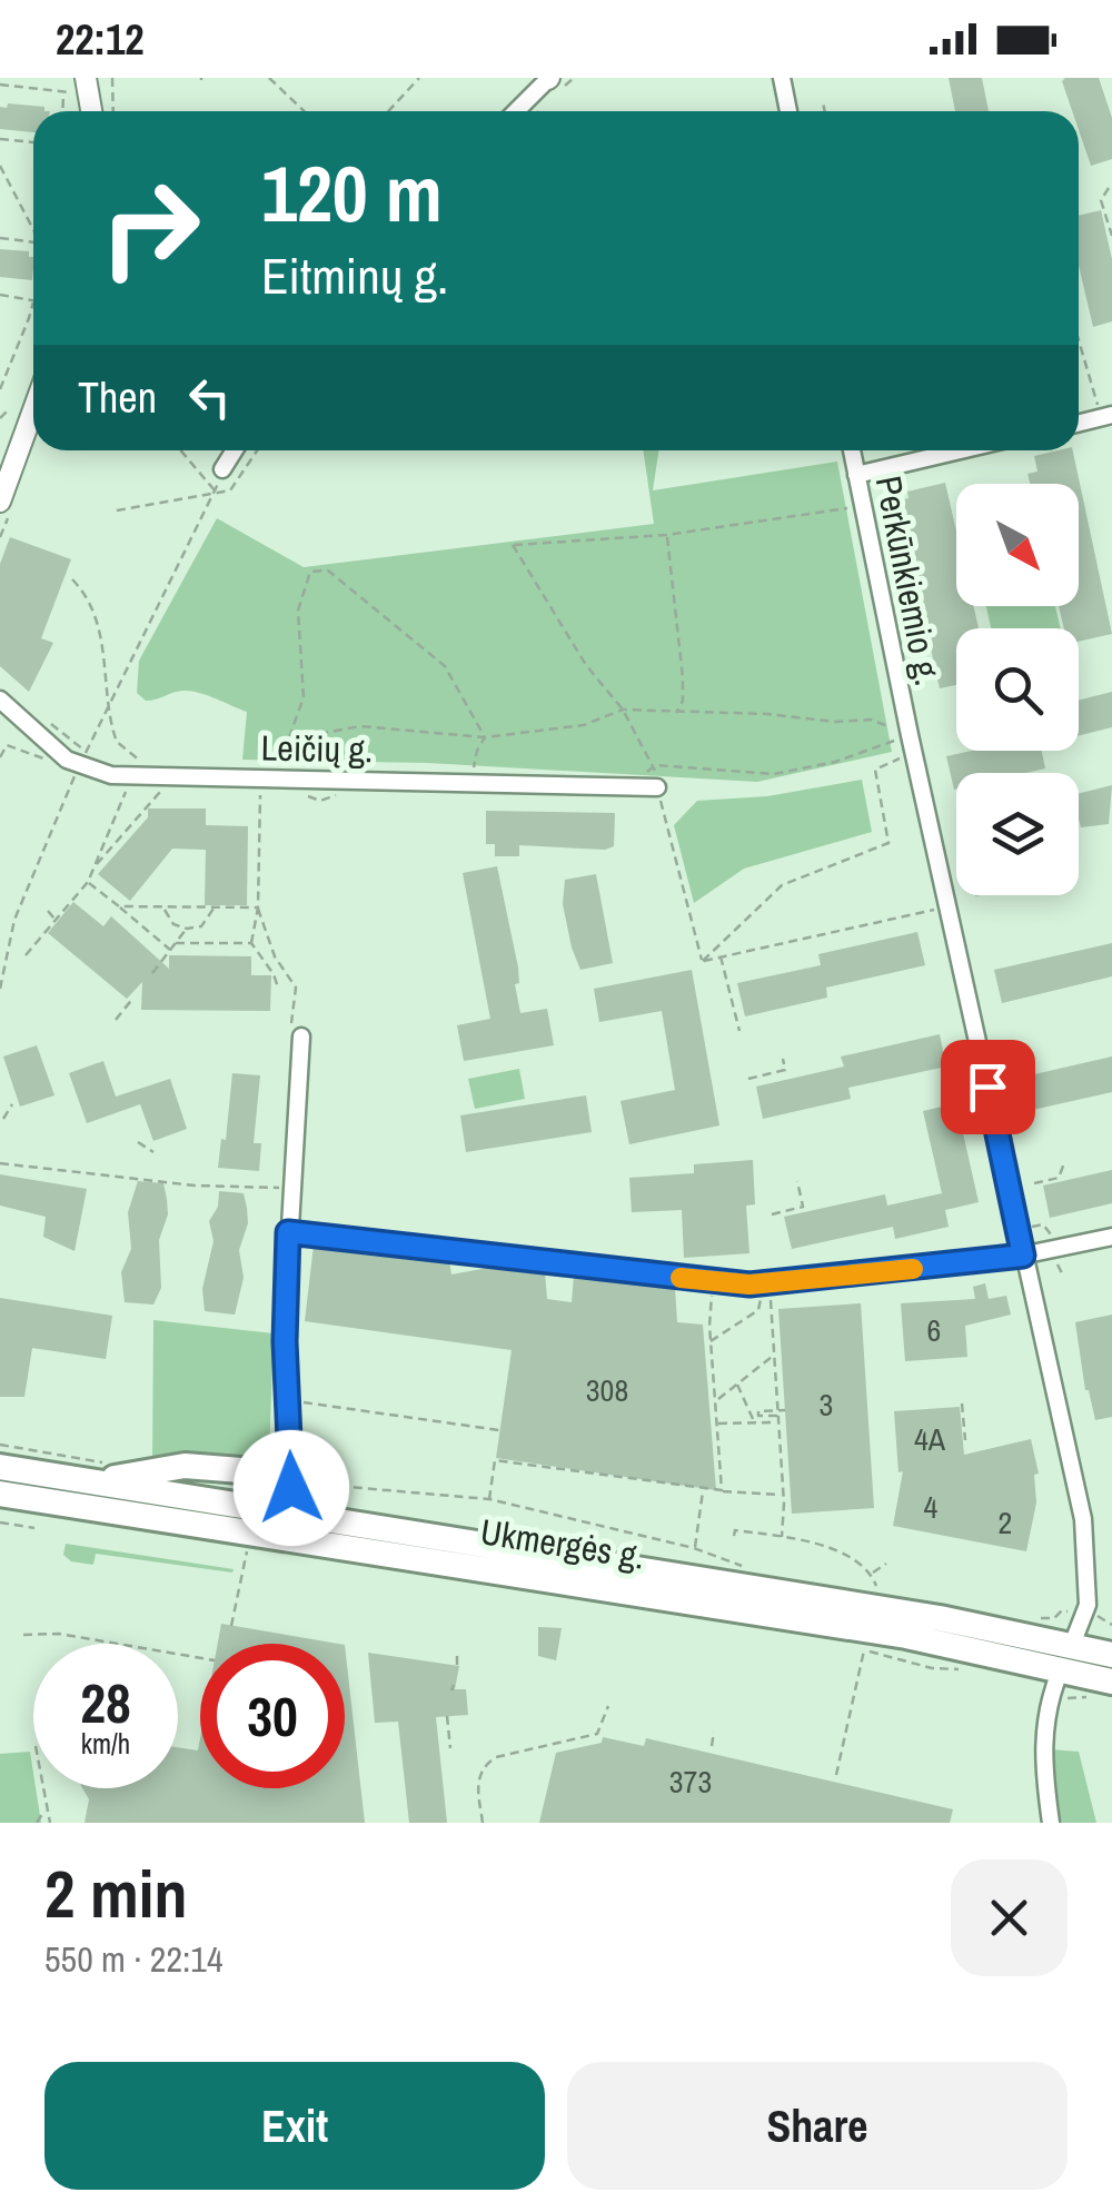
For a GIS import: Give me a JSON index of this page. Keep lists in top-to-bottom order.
{
  "streets": {
    "highway": ["Ukmergės g."],
    "street": ["Perkūnkiemio g.", "Leičių g."]
  },
  "crossings": [
    ["Perkūnkiemio g.", "Ukmergės g."]
  ],
  "house_numbers": [
    "6",
    "308",
    "3",
    "4A",
    "4",
    "2",
    "373"
  ],
  "north": "bottom right",
  "page": {
    "status": "22:12",
    "turn": ["120 m", "Eitminų g."],
    "then": "Then",
    "speed": "28 km/h",
    "limit": "30",
    "heading": ["2 min", "550 m · 22:14"],
    "buttons": ["Exit", "Share"]
  }
}
